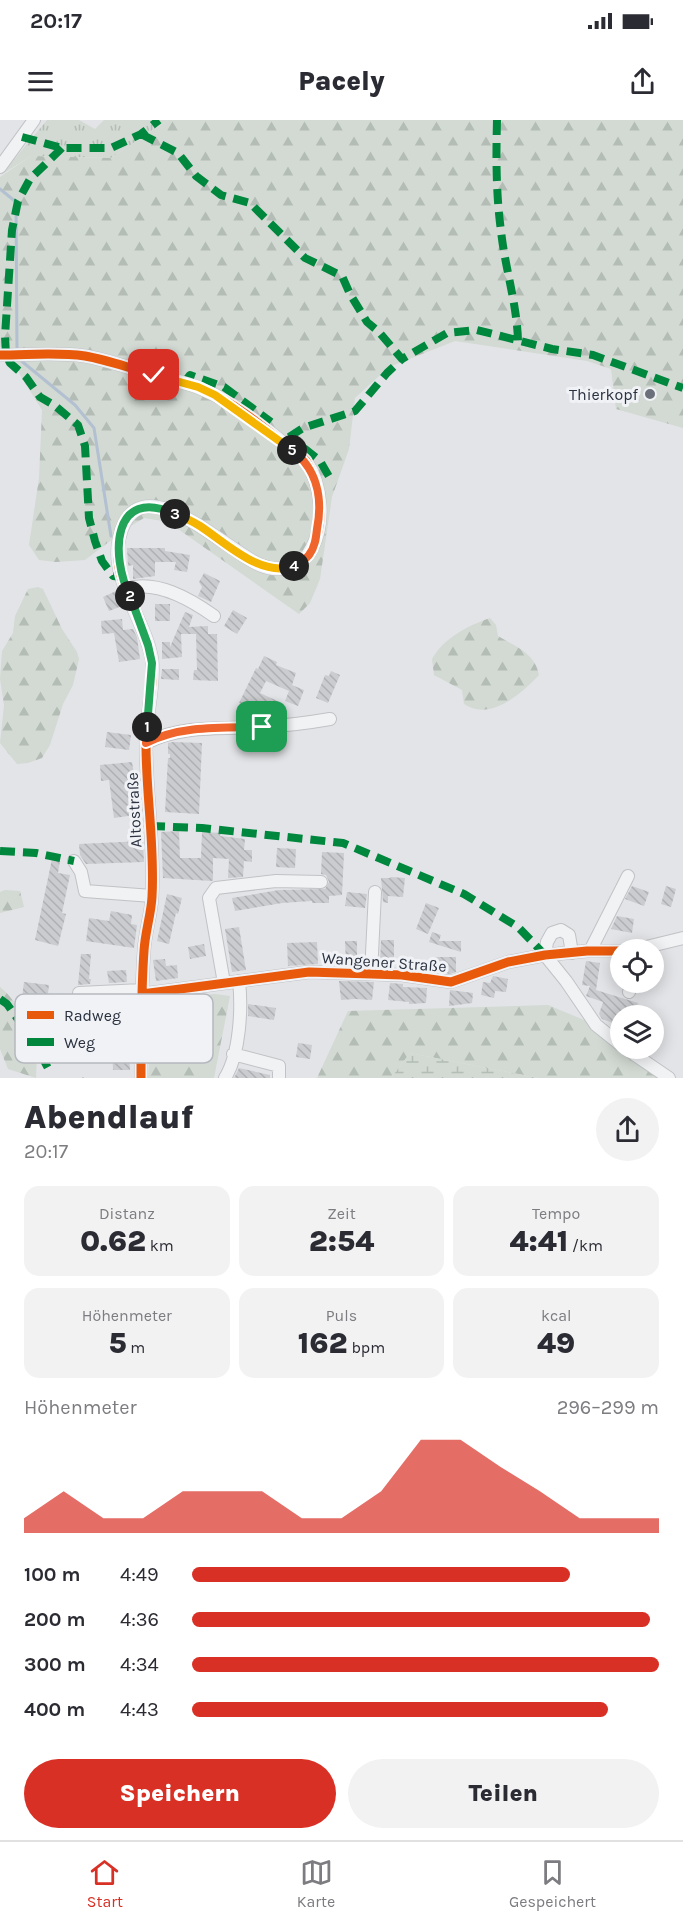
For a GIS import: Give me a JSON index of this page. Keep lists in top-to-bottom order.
{
  "streets": {
    "street": ["Altostraße", "Wangener Straße"]
  },
  "crossings": [
    ["Altostraße", "Wangener Straße"]
  ],
  "places": ["Thierkopf"],
  "legend": ["Radweg", "Weg"],
  "page": {
    "status": "20:17",
    "header": "Pacely",
    "pins": [
      "5",
      "3",
      "4",
      "2",
      "1"
    ],
    "heading": ["Abendlauf", "20:17"],
    "stats": [
      ["Distanz", "0.62 km"],
      ["Zeit", "2:54"],
      ["Tempo", "4:41 /km"],
      ["Höhenmeter", "5 m"],
      ["Puls", "162 bpm"],
      ["kcal", "49"]
    ],
    "chart": ["Höhenmeter", "296–299 m"],
    "list": [
      {
        "name": "100 m",
        "note": "4:49"
      },
      {
        "name": "200 m",
        "note": "4:36"
      },
      {
        "name": "300 m",
        "note": "4:34"
      },
      {
        "name": "400 m",
        "note": "4:43"
      }
    ],
    "buttons": ["Speichern", "Teilen"],
    "tabs": ["Start", "Karte", "Gespeichert"]
  }
}
